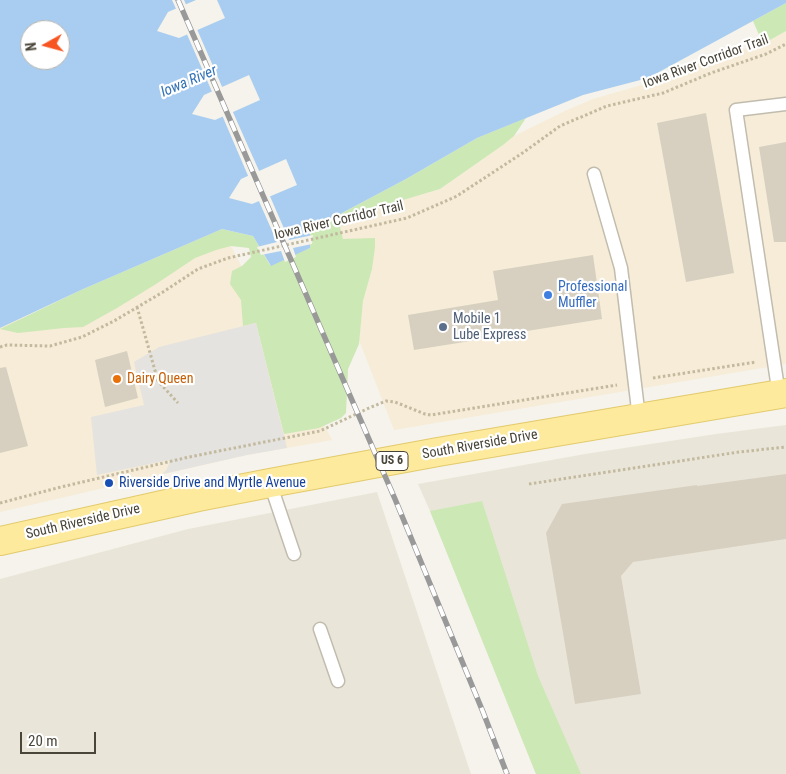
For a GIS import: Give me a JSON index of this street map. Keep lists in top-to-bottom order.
{
  "streets": {
    "main road": ["South Riverside Drive", "US 6"],
    "path": ["Iowa River Corridor Trail"]
  },
  "water": ["Iowa River"],
  "places": [
    "Professional Muffler",
    "Mobile 1 Lube Express",
    "Dairy Queen",
    "Riverside Drive and Myrtle Avenue"
  ],
  "scale_bar": "20 m",
  "north": "left"
}
